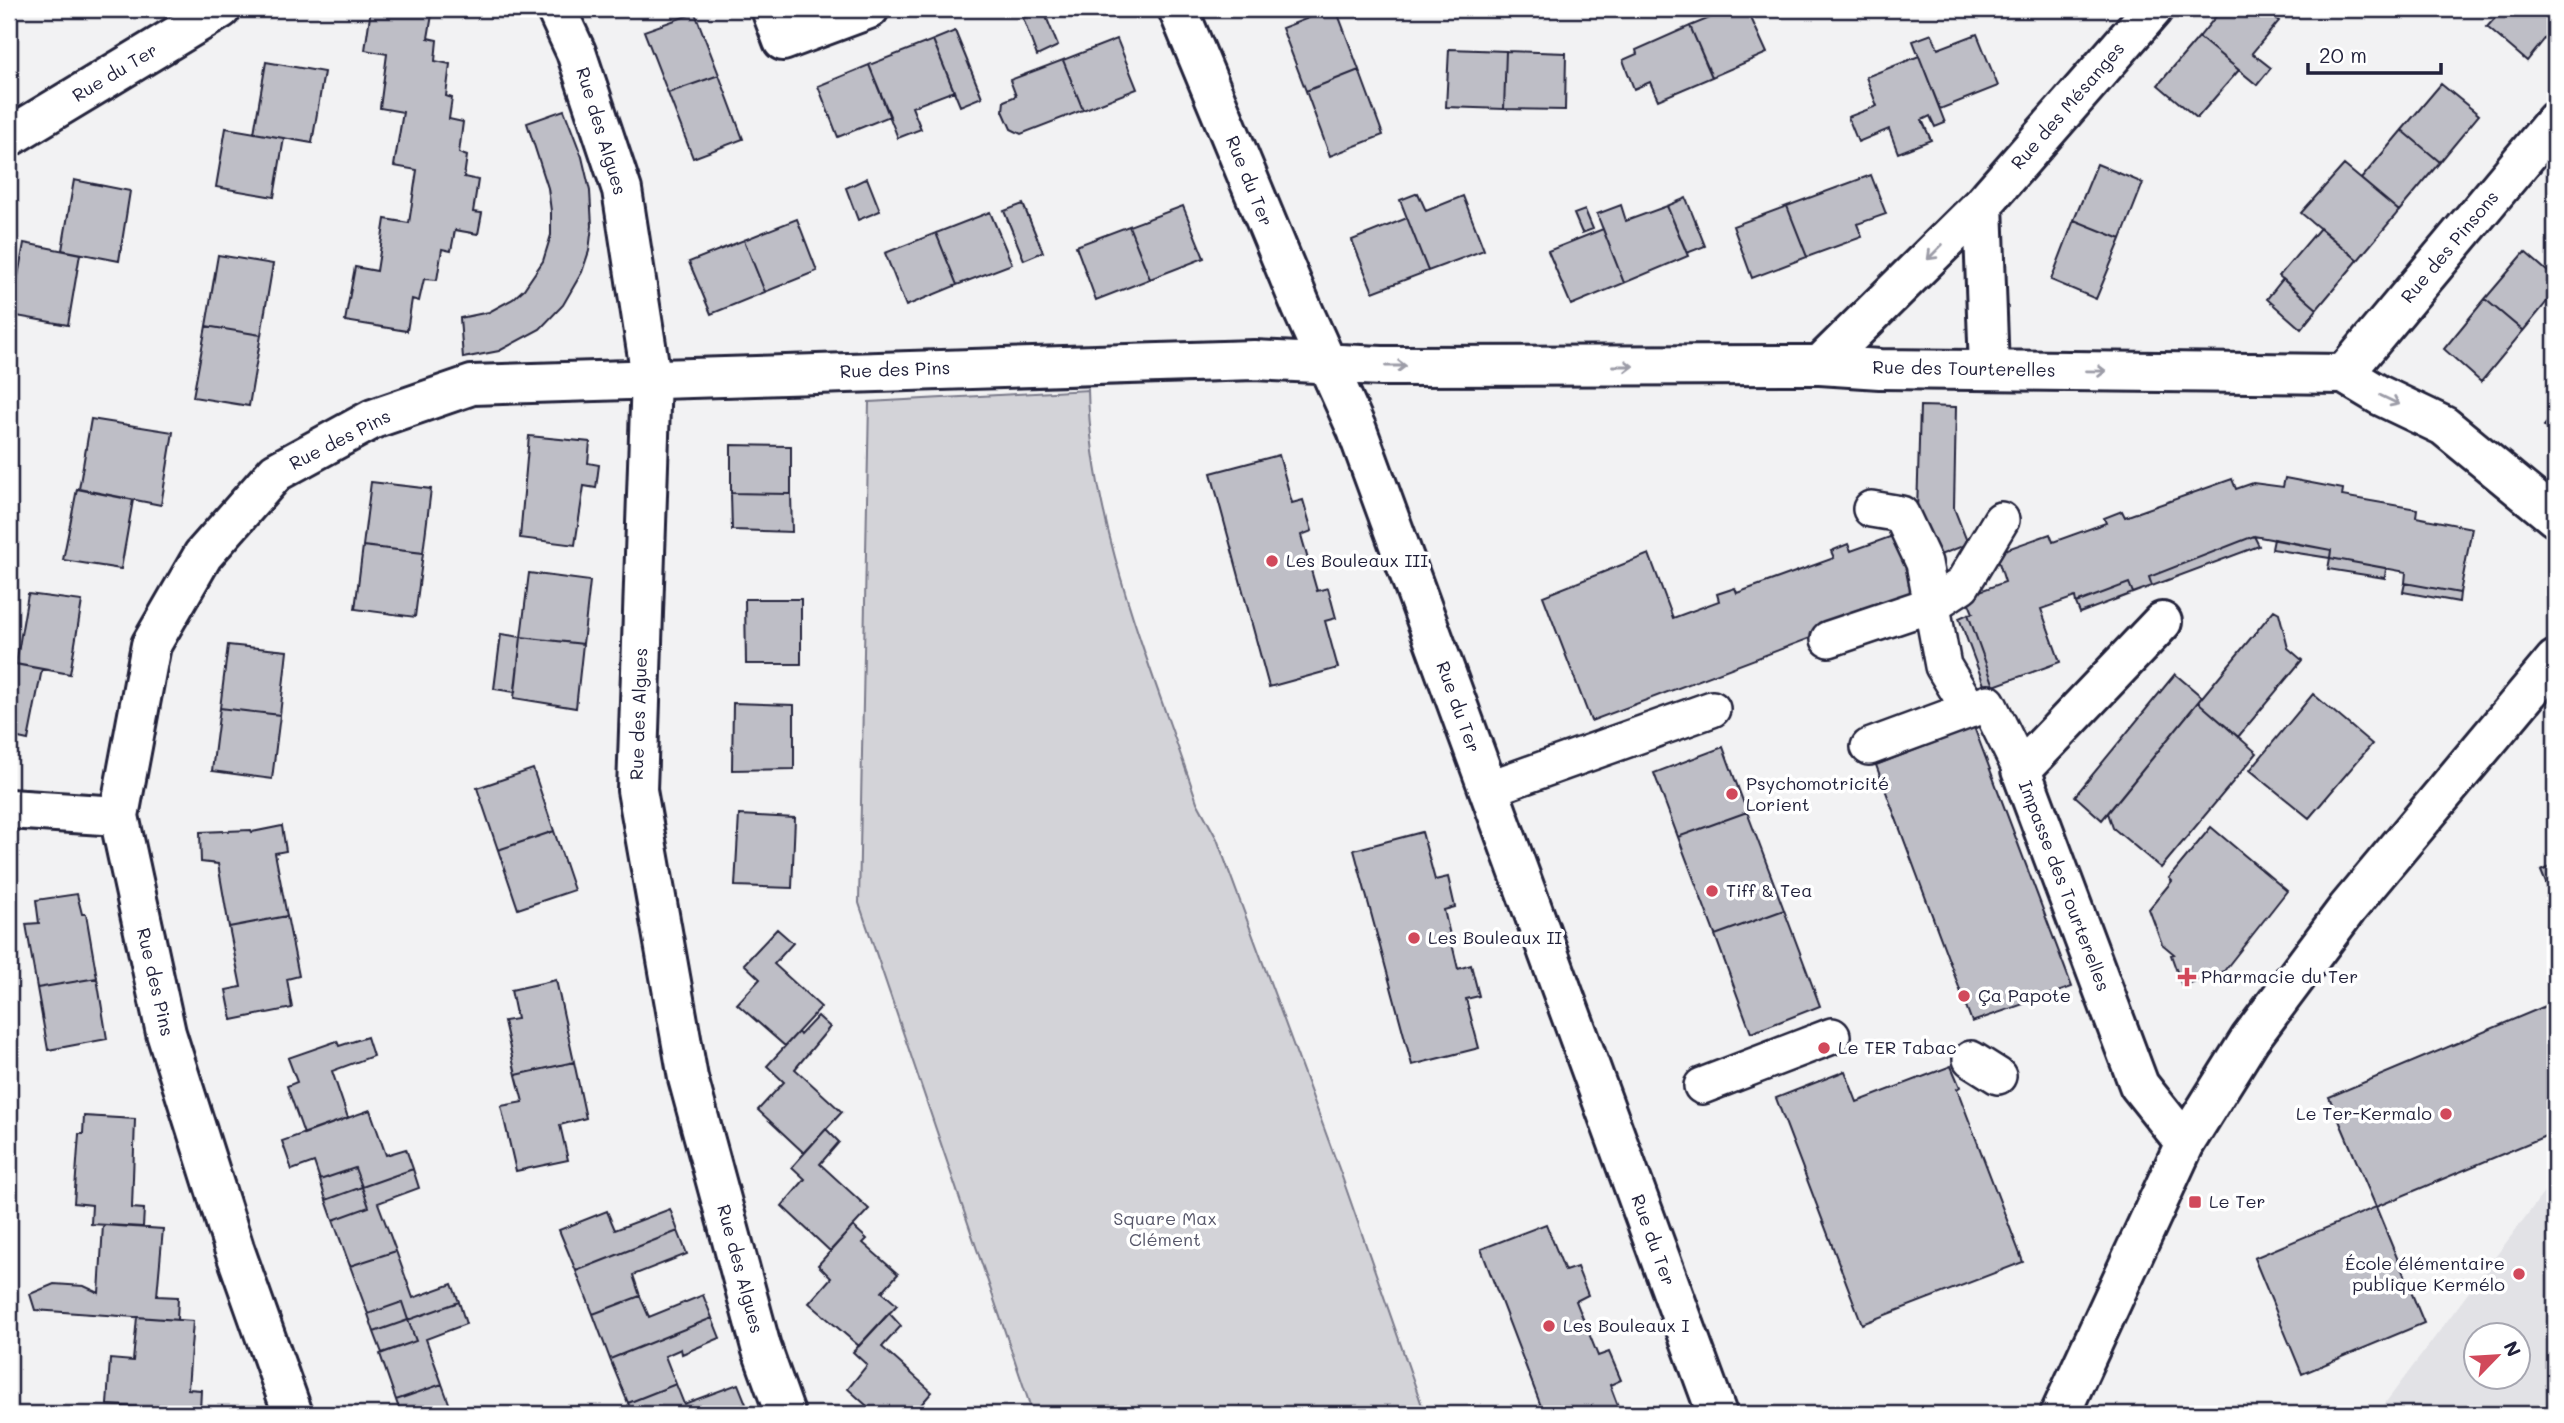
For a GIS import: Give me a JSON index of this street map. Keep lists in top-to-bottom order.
{
  "streets": {
    "street": [
      "Rue du Ter",
      "Rue des Mésanges",
      "Rue des Algues",
      "Rue des Pinsons",
      "Rue des Tourterelles",
      "Rue des Pins",
      "Impasse des Tourterelles"
    ]
  },
  "crossings": [
    ["Rue du Ter", "Rue des Tourterelles"],
    ["Rue du Ter", "Rue des Pins"],
    ["Rue des Mésanges", "Rue des Tourterelles"],
    ["Rue des Algues", "Rue des Pins"],
    ["Rue des Pinsons", "Rue des Tourterelles"],
    ["Rue des Tourterelles", "Rue des Pins"]
  ],
  "one_way": ["Rue des Mésanges", "Rue des Tourterelles"],
  "parks": ["Square Max Clément"],
  "places": {
    "other": [
      "Les Bouleaux III",
      "Psychomotricité Lorient",
      "Tiff & Tea",
      "Les Bouleaux II",
      "Ça Papote",
      "Le TER Tabac",
      "Le Ter-Kermalo",
      "École élémentaire publique Kermélo",
      "Les Bouleaux I"
    ],
    "health": ["Pharmacie du Ter"],
    "transit": ["Le Ter"]
  },
  "scale_bar": "20 m",
  "north": "top right"
}
